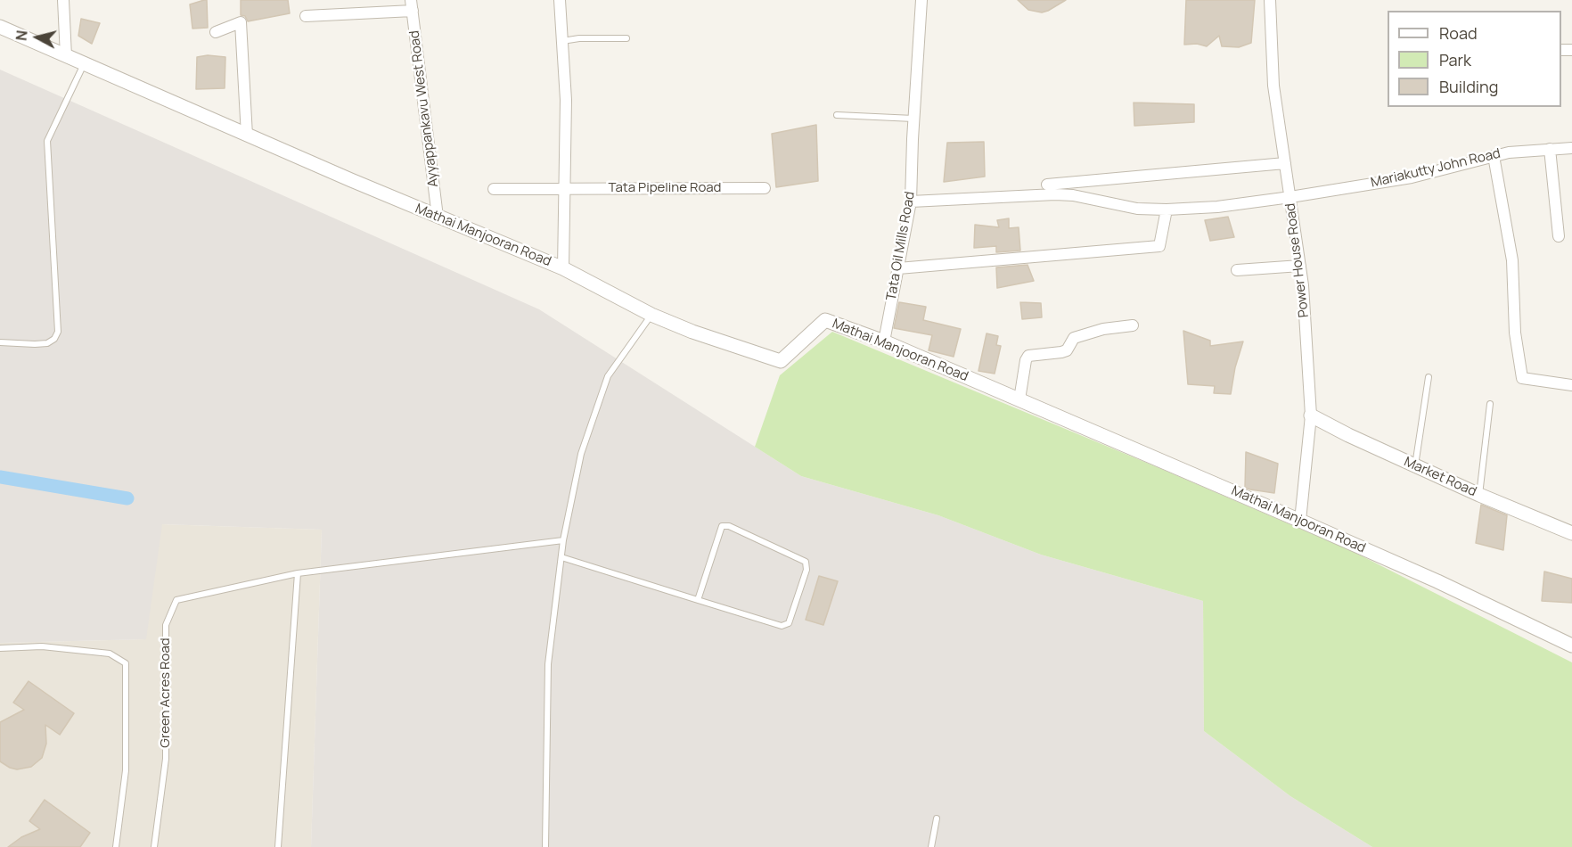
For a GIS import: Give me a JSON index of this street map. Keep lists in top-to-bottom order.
{
  "streets": {
    "street": [
      "Ayyappankavu West Road",
      "Mariakutty John Road",
      "Tata Pipeline Road",
      "Mathai Manjooran Road",
      "Tata Oil Mills Road",
      "Power House Road",
      "Market Road"
    ],
    "lane": ["Green Acres Road"]
  },
  "crossings": [
    ["Ayyappankavu West Road", "Mathai Manjooran Road"],
    ["Mariakutty John Road", "Tata Oil Mills Road"],
    ["Mariakutty John Road", "Power House Road"],
    ["Mathai Manjooran Road", "Tata Oil Mills Road"],
    ["Mathai Manjooran Road", "Power House Road"],
    ["Power House Road", "Market Road"]
  ],
  "legend": ["Road", "Park", "Building"],
  "north": "left"
}
